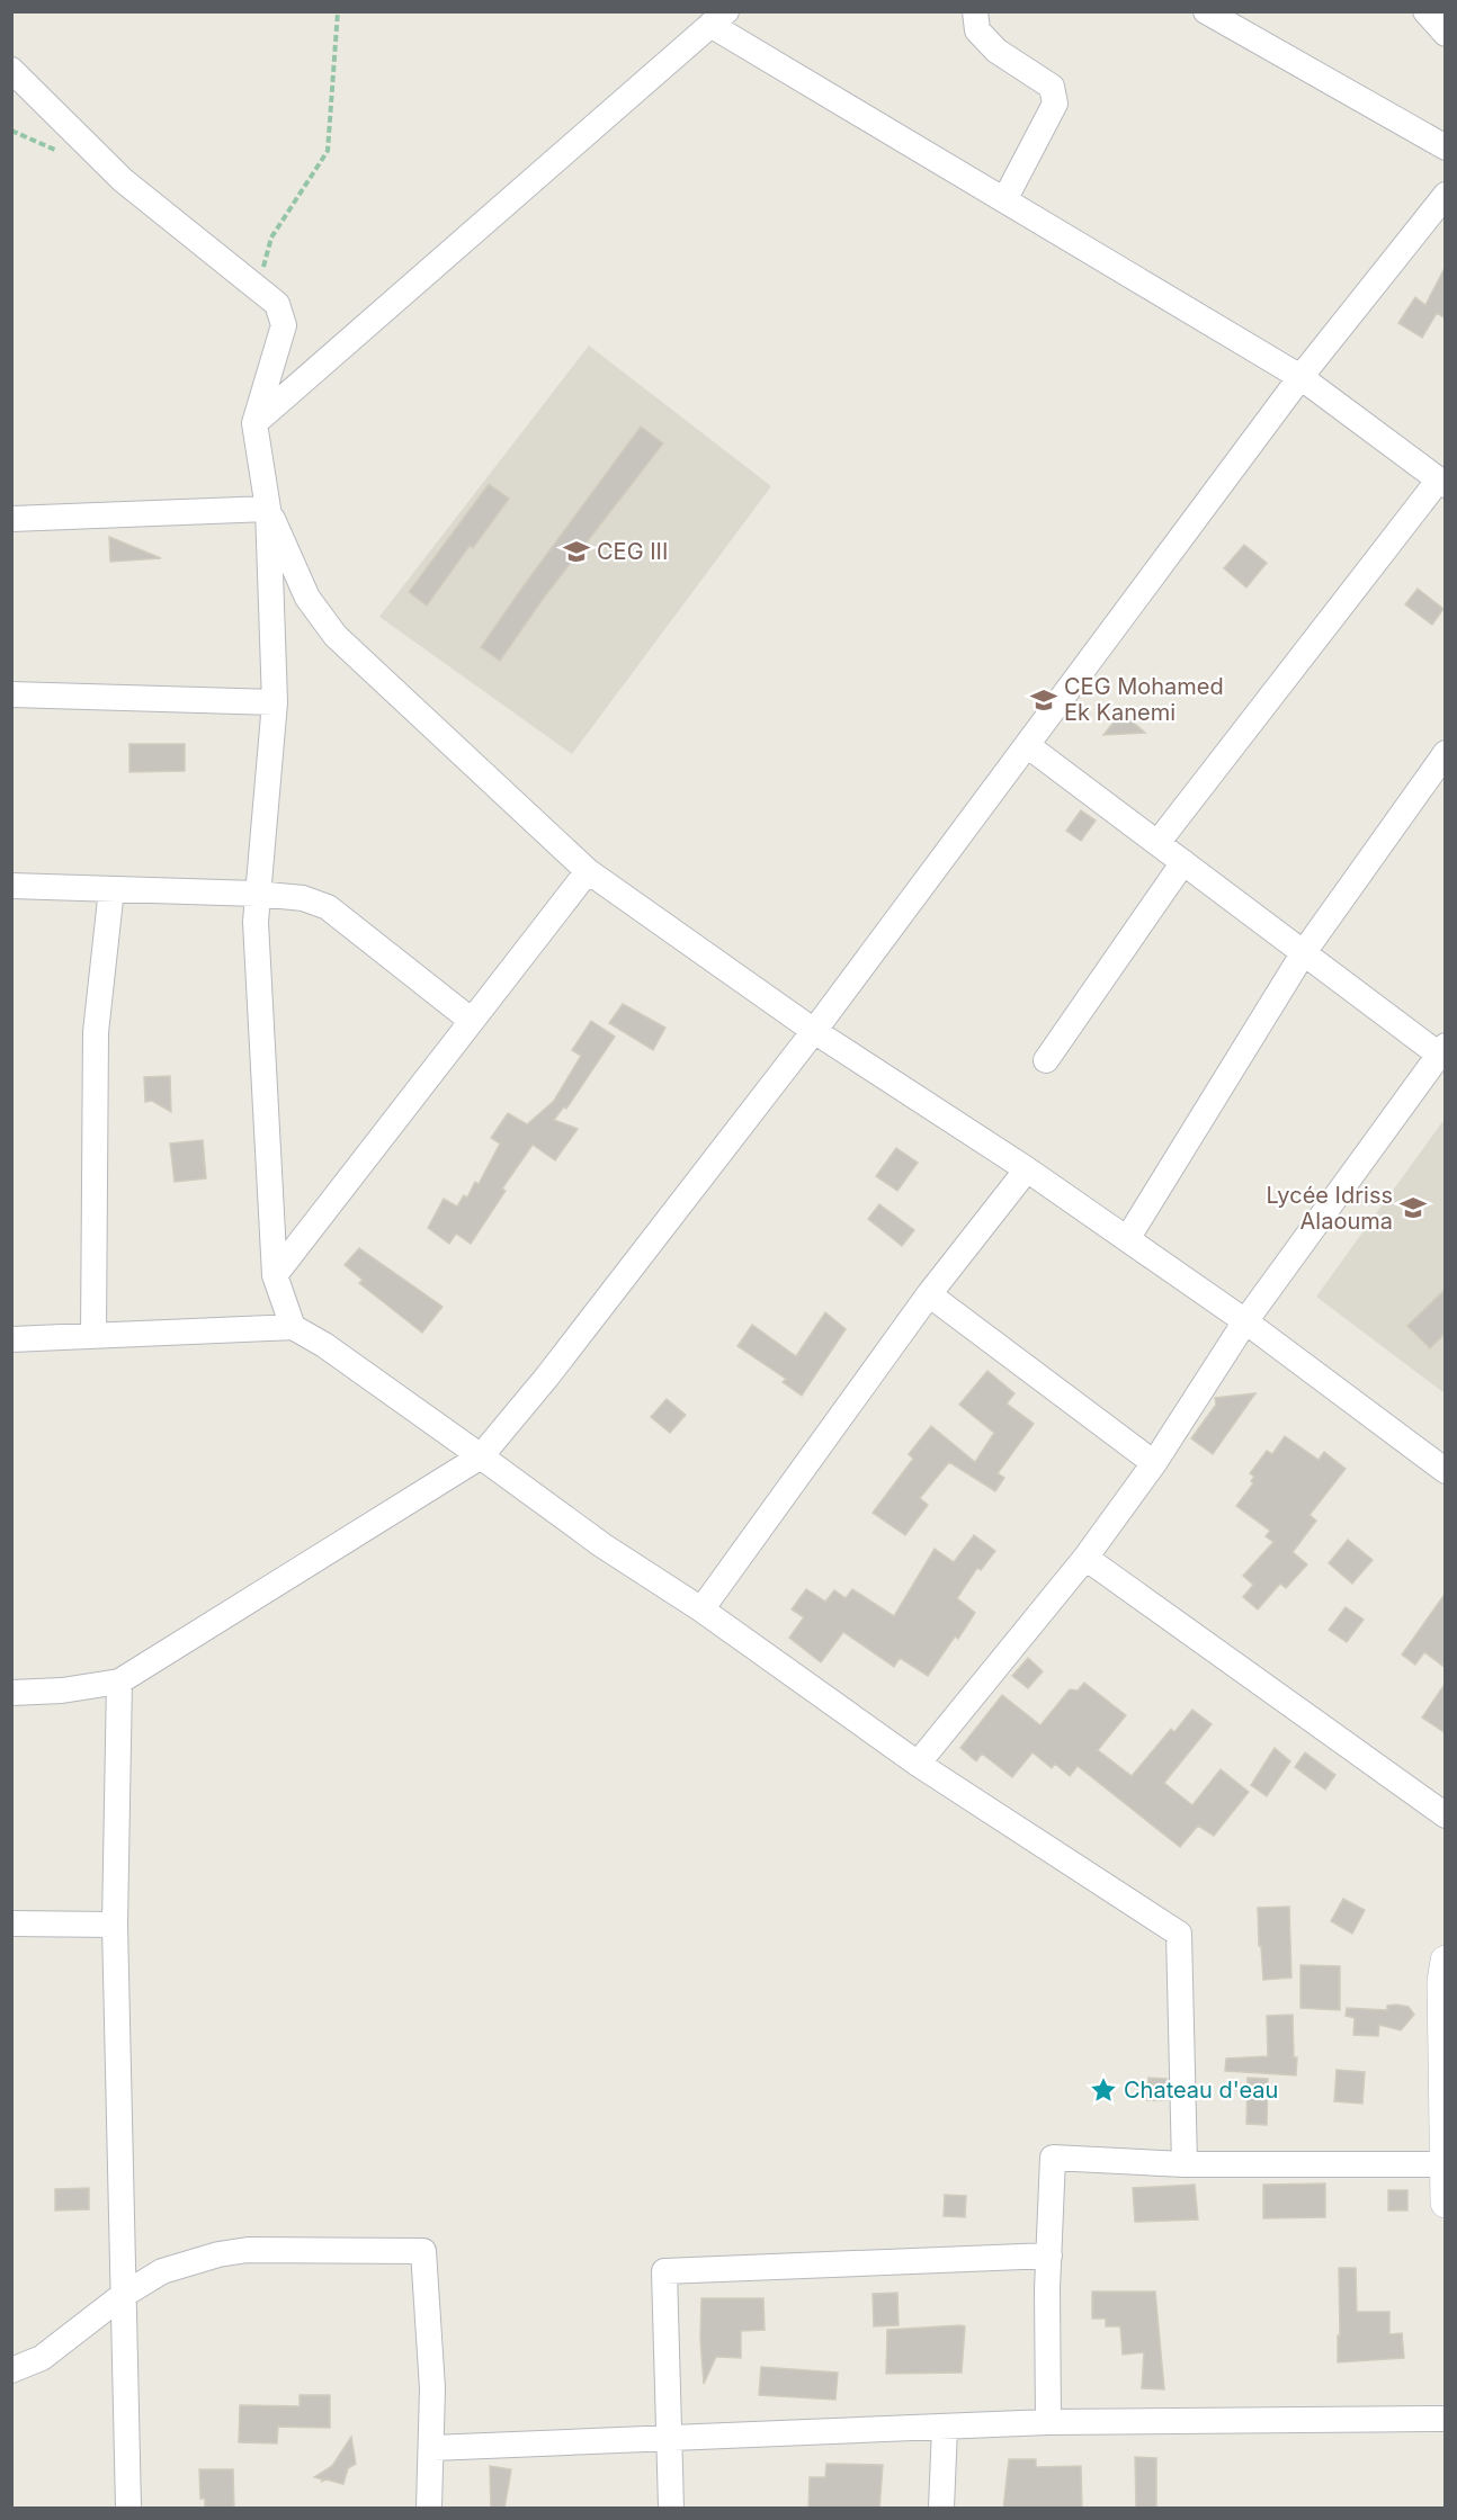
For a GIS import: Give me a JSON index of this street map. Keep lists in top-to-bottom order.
{
  "places": {
    "school or university": ["CEG III", "CEG Mohamed Ek Kanemi", "Lycée Idriss Alaouma"],
    "place": ["Chateau d'eau"]
  }
}
